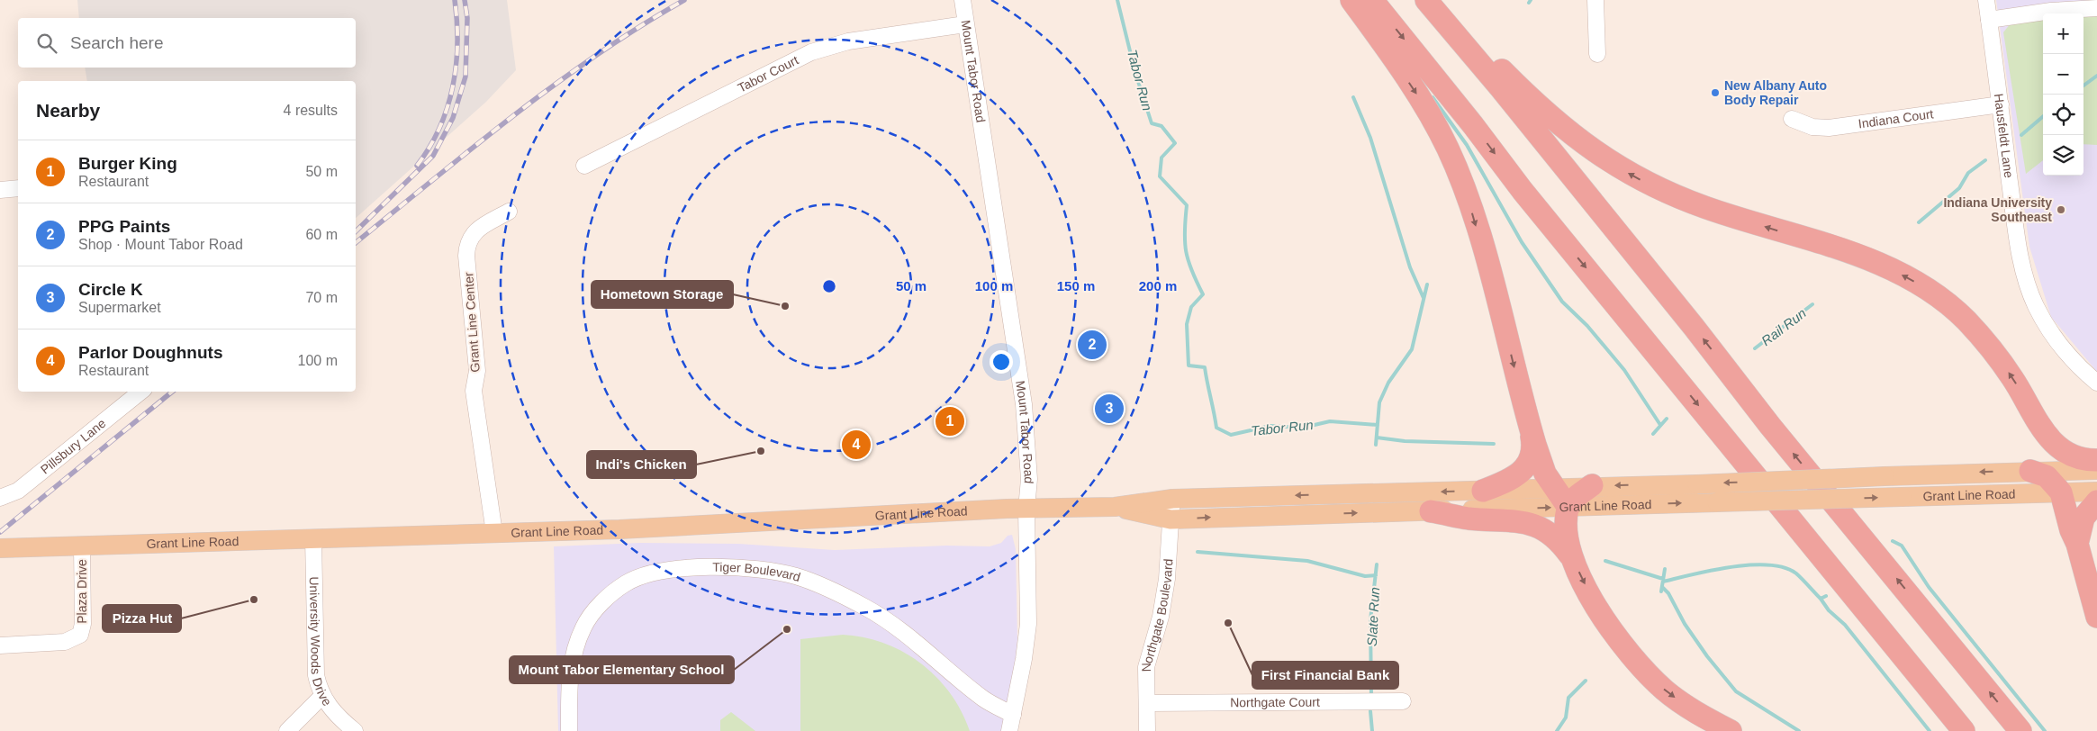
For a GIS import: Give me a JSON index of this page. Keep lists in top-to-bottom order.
{
  "streets": {
    "main road": ["Grant Line Road"],
    "street": [
      "Mount Tabor Road",
      "Tabor Court",
      "Indiana Court",
      "Hausfeldt Lane",
      "Grant Line Center",
      "Pillsbury Lane",
      "Tiger Boulevard",
      "Plaza Drive",
      "Northgate Boulevard",
      "University Woods Drive",
      "Northgate Court"
    ]
  },
  "crossings": [
    ["Mount Tabor Road", "Tabor Court"],
    ["Mount Tabor Road", "Grant Line Road"],
    ["Mount Tabor Road", "Tiger Boulevard"],
    ["Indiana Court", "Hausfeldt Lane"],
    ["Grant Line Center", "Grant Line Road"],
    ["Grant Line Road", "Plaza Drive"],
    ["Grant Line Road", "Northgate Boulevard"],
    ["Grant Line Road", "University Woods Drive"],
    ["Northgate Boulevard", "Northgate Court"]
  ],
  "water": ["Tabor Run", "Rail Run", "Slate Run"],
  "places": [
    "New Albany Auto Body Repair",
    "Indiana University Southeast",
    "Hometown Storage",
    "Indi's Chicken",
    "Pizza Hut",
    "First Financial Bank",
    "Mount Tabor Elementary School"
  ],
  "page": {
    "map_buttons": ["+", "−"],
    "search": "Search here",
    "heading": ["Nearby", "4 results"],
    "list": [
      {
        "mark": "1",
        "name": "Burger King",
        "note": "Restaurant",
        "value": "50 m"
      },
      {
        "mark": "2",
        "name": "PPG Paints",
        "note": "Shop · Mount Tabor Road",
        "value": "60 m"
      },
      {
        "mark": "3",
        "name": "Circle K",
        "note": "Supermarket",
        "value": "70 m"
      },
      {
        "mark": "4",
        "name": "Parlor Doughnuts",
        "note": "Restaurant",
        "value": "100 m"
      }
    ],
    "pins": [
      "2",
      "3",
      "1",
      "4"
    ]
  },
  "rings": [
    "50 m",
    "100 m",
    "150 m",
    "200 m"
  ]
}
